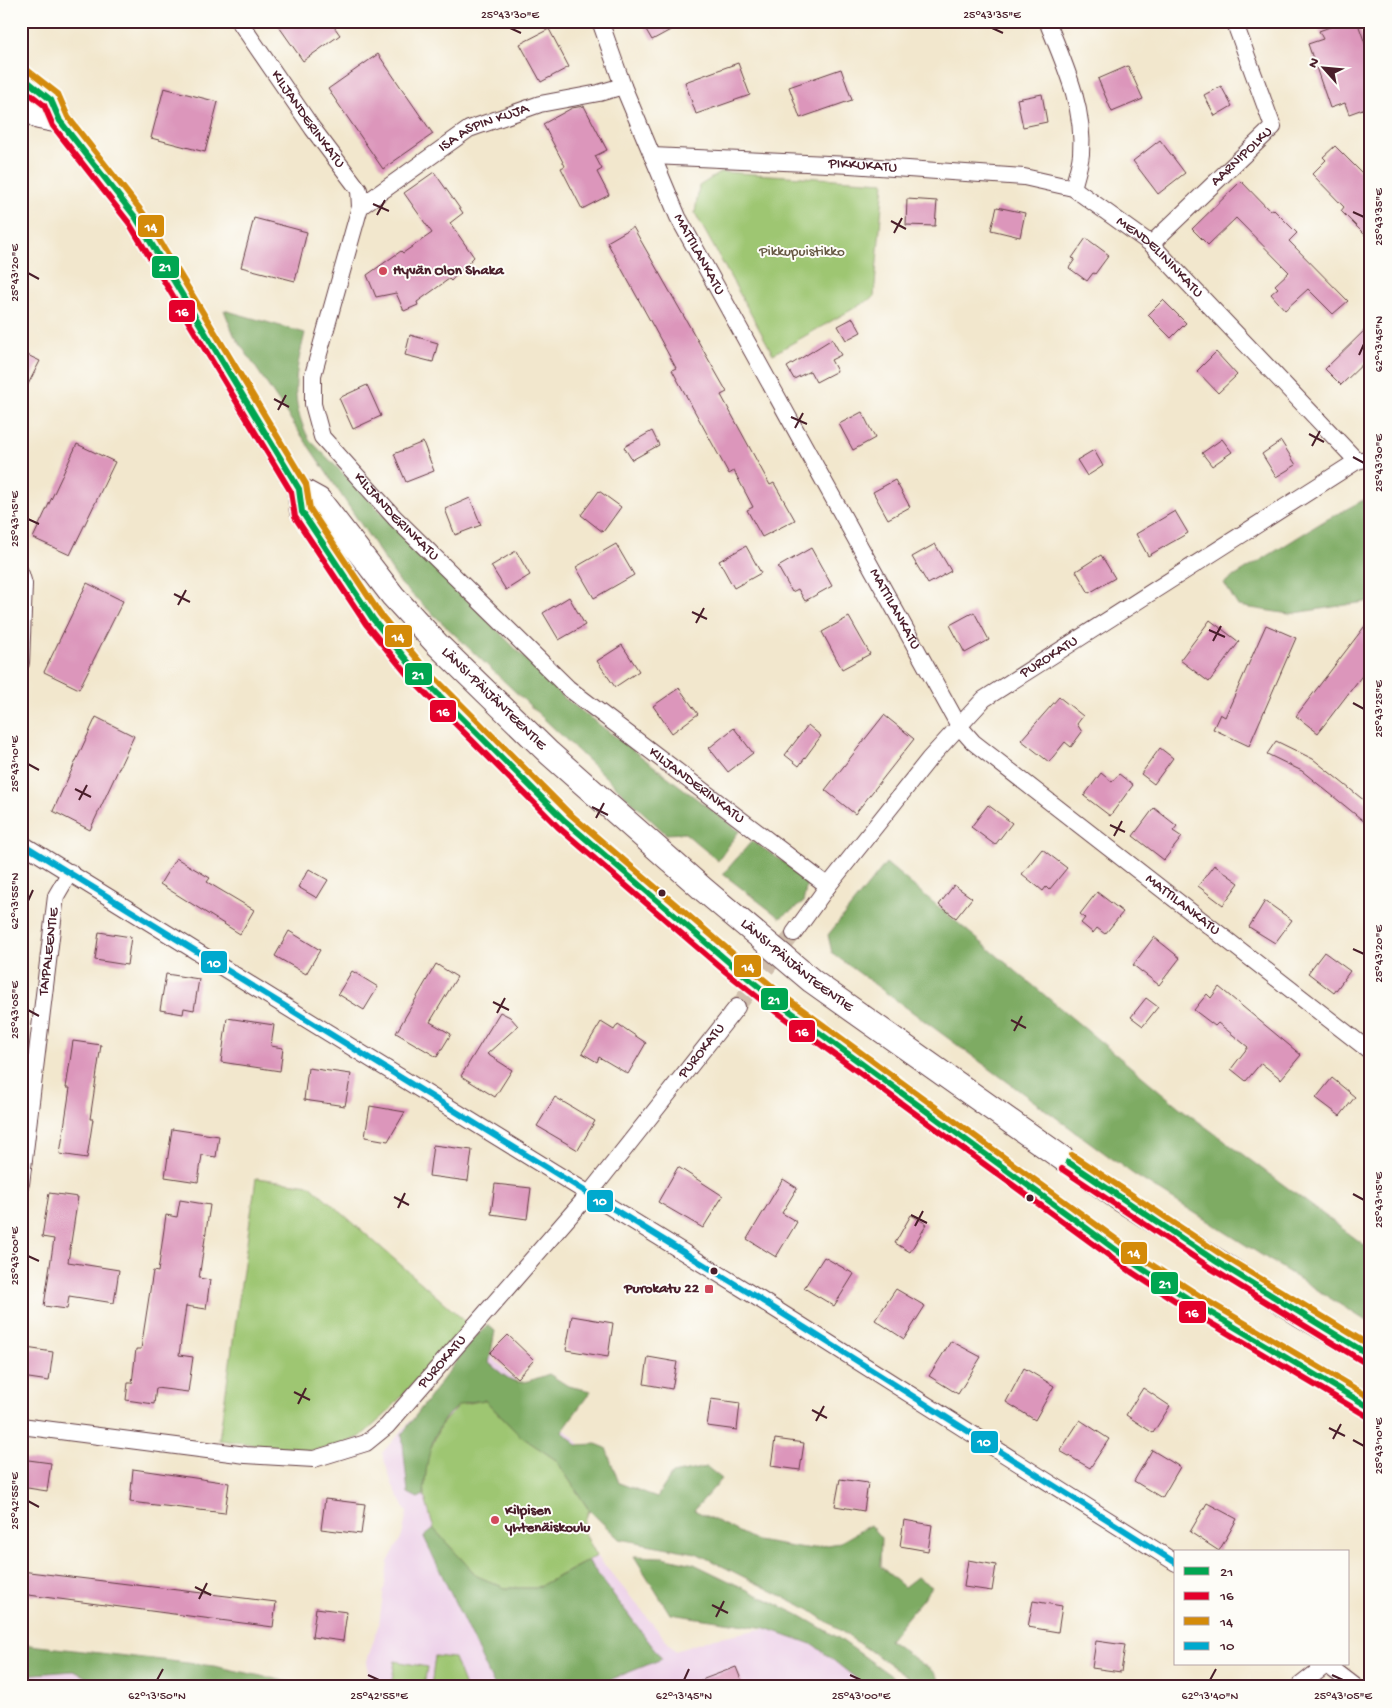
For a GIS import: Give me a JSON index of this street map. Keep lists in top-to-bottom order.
{
  "streets": {
    "main road": ["LÄNSI-PÄIJÄNTEENTIE"],
    "street": [
      "KILJANDERINKATU",
      "ISA ASPIN KUJA",
      "AARNIPOLKU",
      "PIKKUKATU",
      "MATTILANKATU",
      "MENDELININKATU",
      "PUROKATU",
      "TAIPALEENTIE"
    ]
  },
  "crossings": [
    ["KILJANDERINKATU", "ISA ASPIN KUJA"],
    ["KILJANDERINKATU", "PUROKATU"],
    ["ISA ASPIN KUJA", "MATTILANKATU"],
    ["AARNIPOLKU", "MENDELININKATU"],
    ["PIKKUKATU", "MATTILANKATU"],
    ["PIKKUKATU", "MENDELININKATU"],
    ["MATTILANKATU", "PUROKATU"],
    ["MENDELININKATU", "PUROKATU"]
  ],
  "parks": ["Pikkupuistikko"],
  "places": {
    "other": ["Hyvän Olon Shaka", "Kilpisen yhtenäiskoulu"],
    "transit": ["Purokatu 22"]
  },
  "lines": [
    "transit line 14",
    "transit line 21",
    "transit line 16",
    "transit line 10"
  ],
  "legend": [
    "21",
    "16",
    "14",
    "10"
  ],
  "north": "top left",
  "coordinates": [
    "25°43'30\"E",
    "25°43'35\"E",
    "25°43'20\"E",
    "62°13'45\"N",
    "25°43'15\"E",
    "25°43'25\"E",
    "25°43'10\"E",
    "62°13'55\"N",
    "25°43'05\"E",
    "25°43'00\"E",
    "25°42'55\"E",
    "62°13'50\"N",
    "62°13'40\"N"
  ]
}
